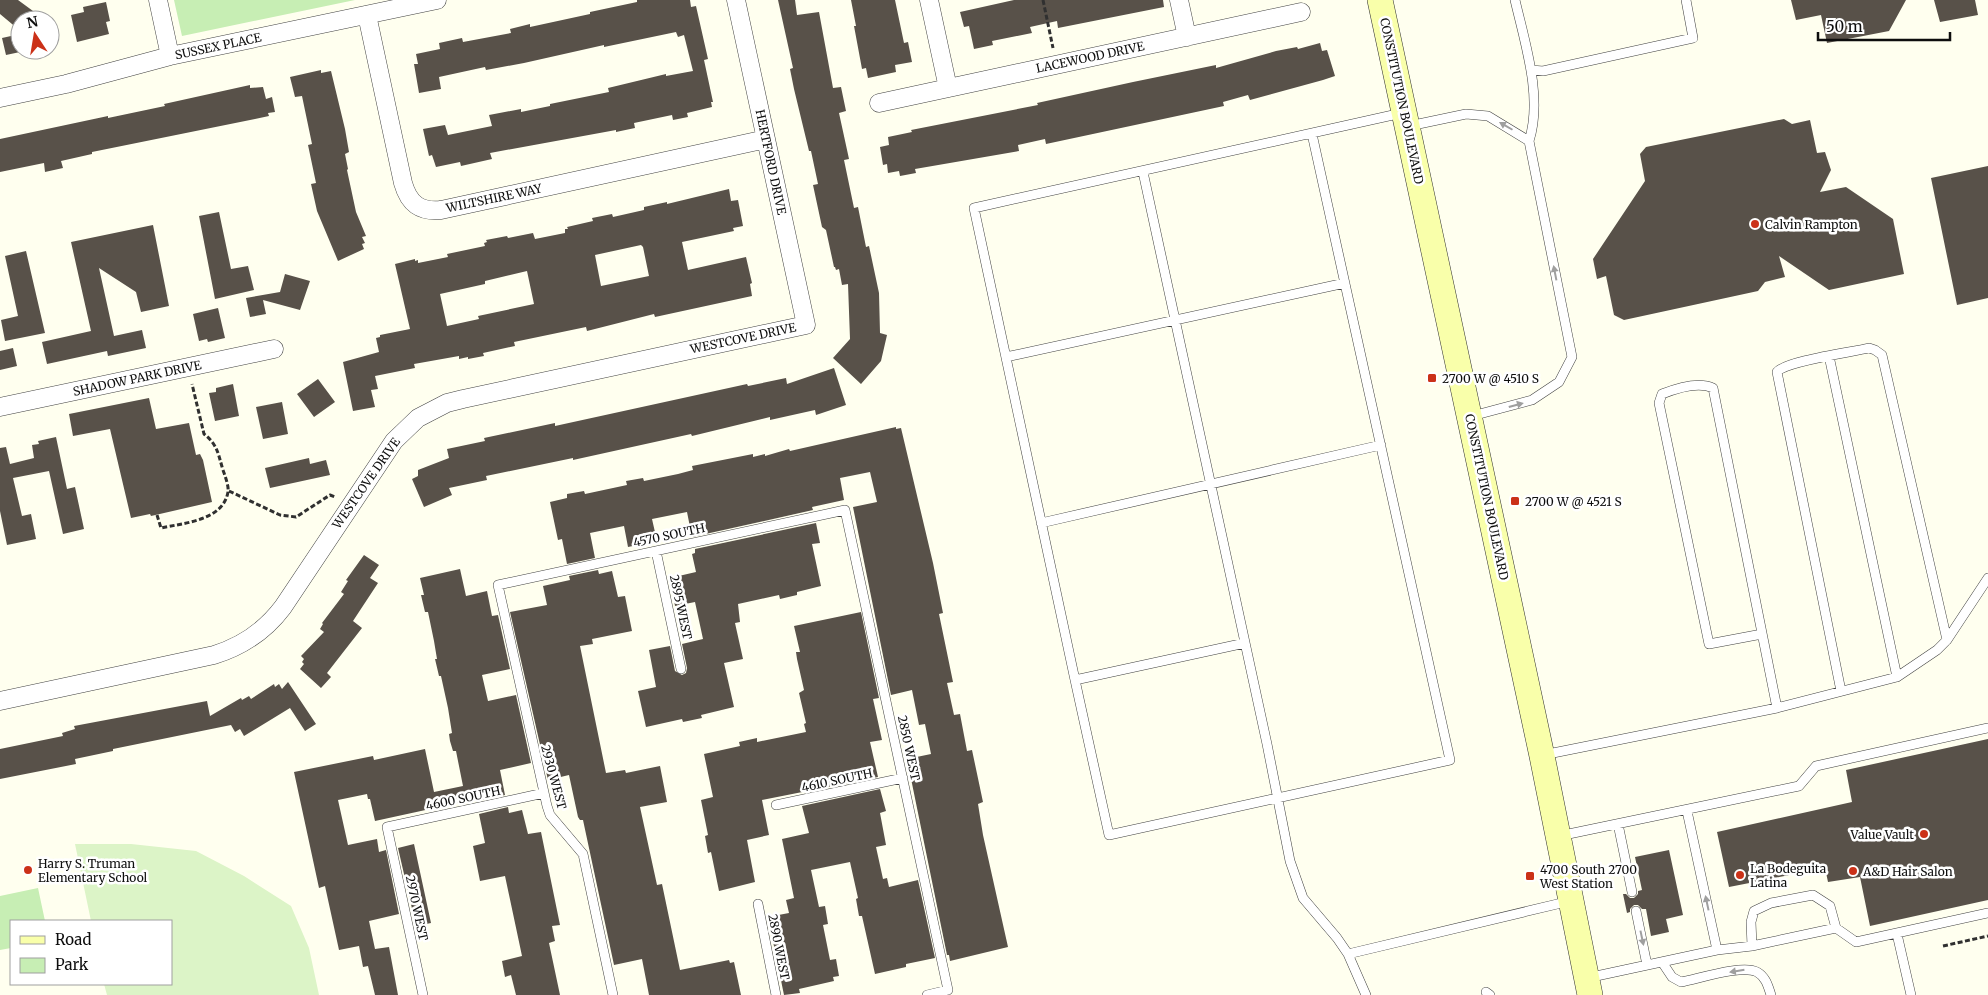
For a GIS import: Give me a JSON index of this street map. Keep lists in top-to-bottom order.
{
  "streets": {
    "main road": ["CONSTITUTION BOULEVARD"],
    "street": [
      "SUSSEX PLACE",
      "LACEWOOD DRIVE",
      "HERTFORD DRIVE",
      "WILTSHIRE WAY",
      "WESTCOVE DRIVE",
      "SHADOW PARK DRIVE"
    ],
    "lane": [
      "4570 SOUTH",
      "2895 WEST",
      "2850 WEST",
      "2930 WEST",
      "4610 SOUTH",
      "4600 SOUTH",
      "2970 WEST",
      "2890 WEST"
    ]
  },
  "crossings": [
    ["SUSSEX PLACE", "WILTSHIRE WAY"],
    ["HERTFORD DRIVE", "WILTSHIRE WAY"],
    ["HERTFORD DRIVE", "WESTCOVE DRIVE"],
    ["4570 SOUTH", "2895 WEST"],
    ["4570 SOUTH", "2850 WEST"],
    ["4570 SOUTH", "2930 WEST"],
    ["2850 WEST", "4610 SOUTH"],
    ["2930 WEST", "4600 SOUTH"],
    ["4600 SOUTH", "2970 WEST"]
  ],
  "places": {
    "other": [
      "Calvin Rampton",
      "Value Vault",
      "Harry S. Truman Elementary School",
      "A&D Hair Salon",
      "La Bodeguita Latina"
    ],
    "transit": ["2700 W @ 4510 S", "2700 W @ 4521 S", "4700 South 2700 West Station"]
  },
  "legend": ["Road", "Park"],
  "scale_bar": "50 m",
  "north": "top"
}
